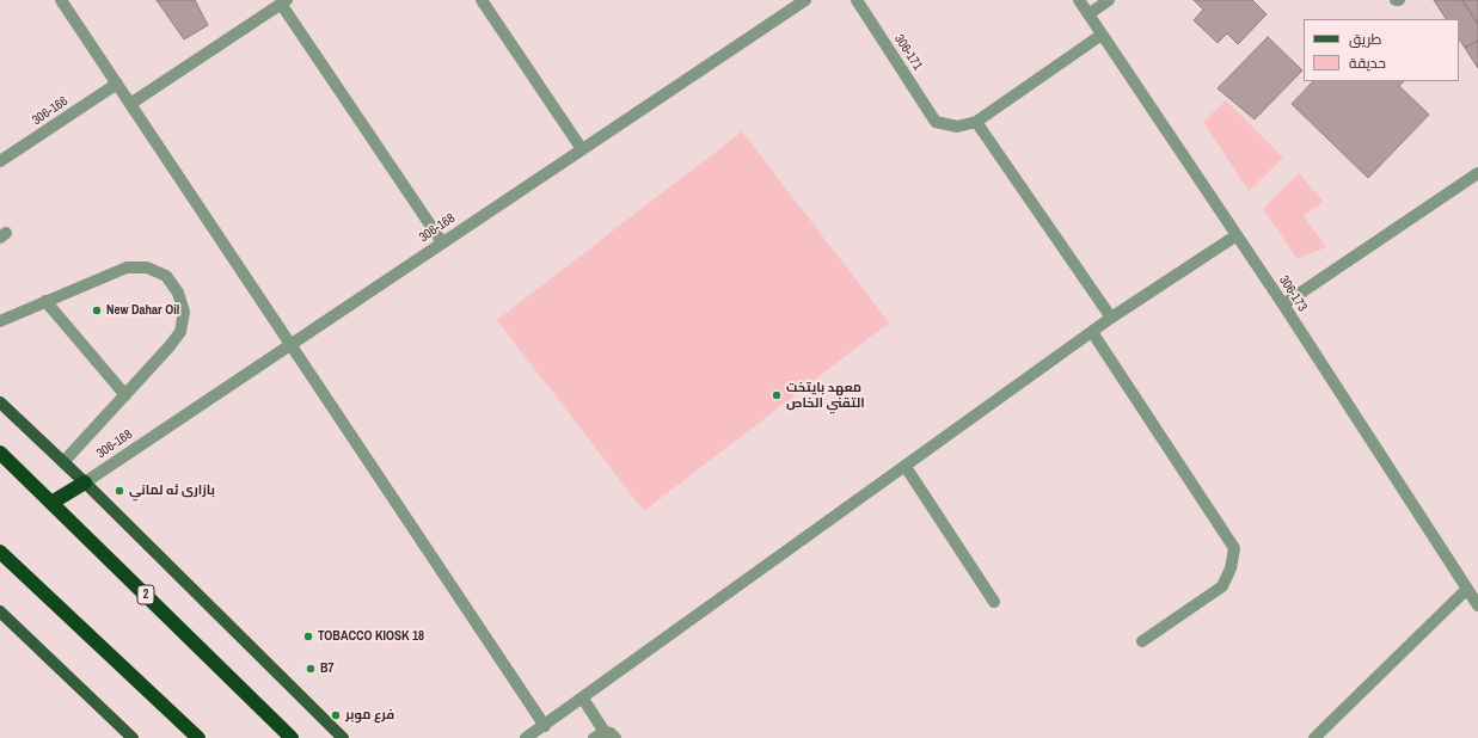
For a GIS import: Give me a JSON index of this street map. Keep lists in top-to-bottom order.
{
  "streets": {
    "highway": ["2"],
    "street": [
      "306-171",
      "306-166",
      "306-168",
      "306-173"
    ]
  },
  "places": [
    "New Dahar Oil",
    "معهد بايتخت التقني الخاص",
    "بازارى ئه لماني",
    "TOBACCO KIOSK 18",
    "B7",
    "فرع موبر"
  ],
  "legend": ["طريق", "حديقة"]
}
